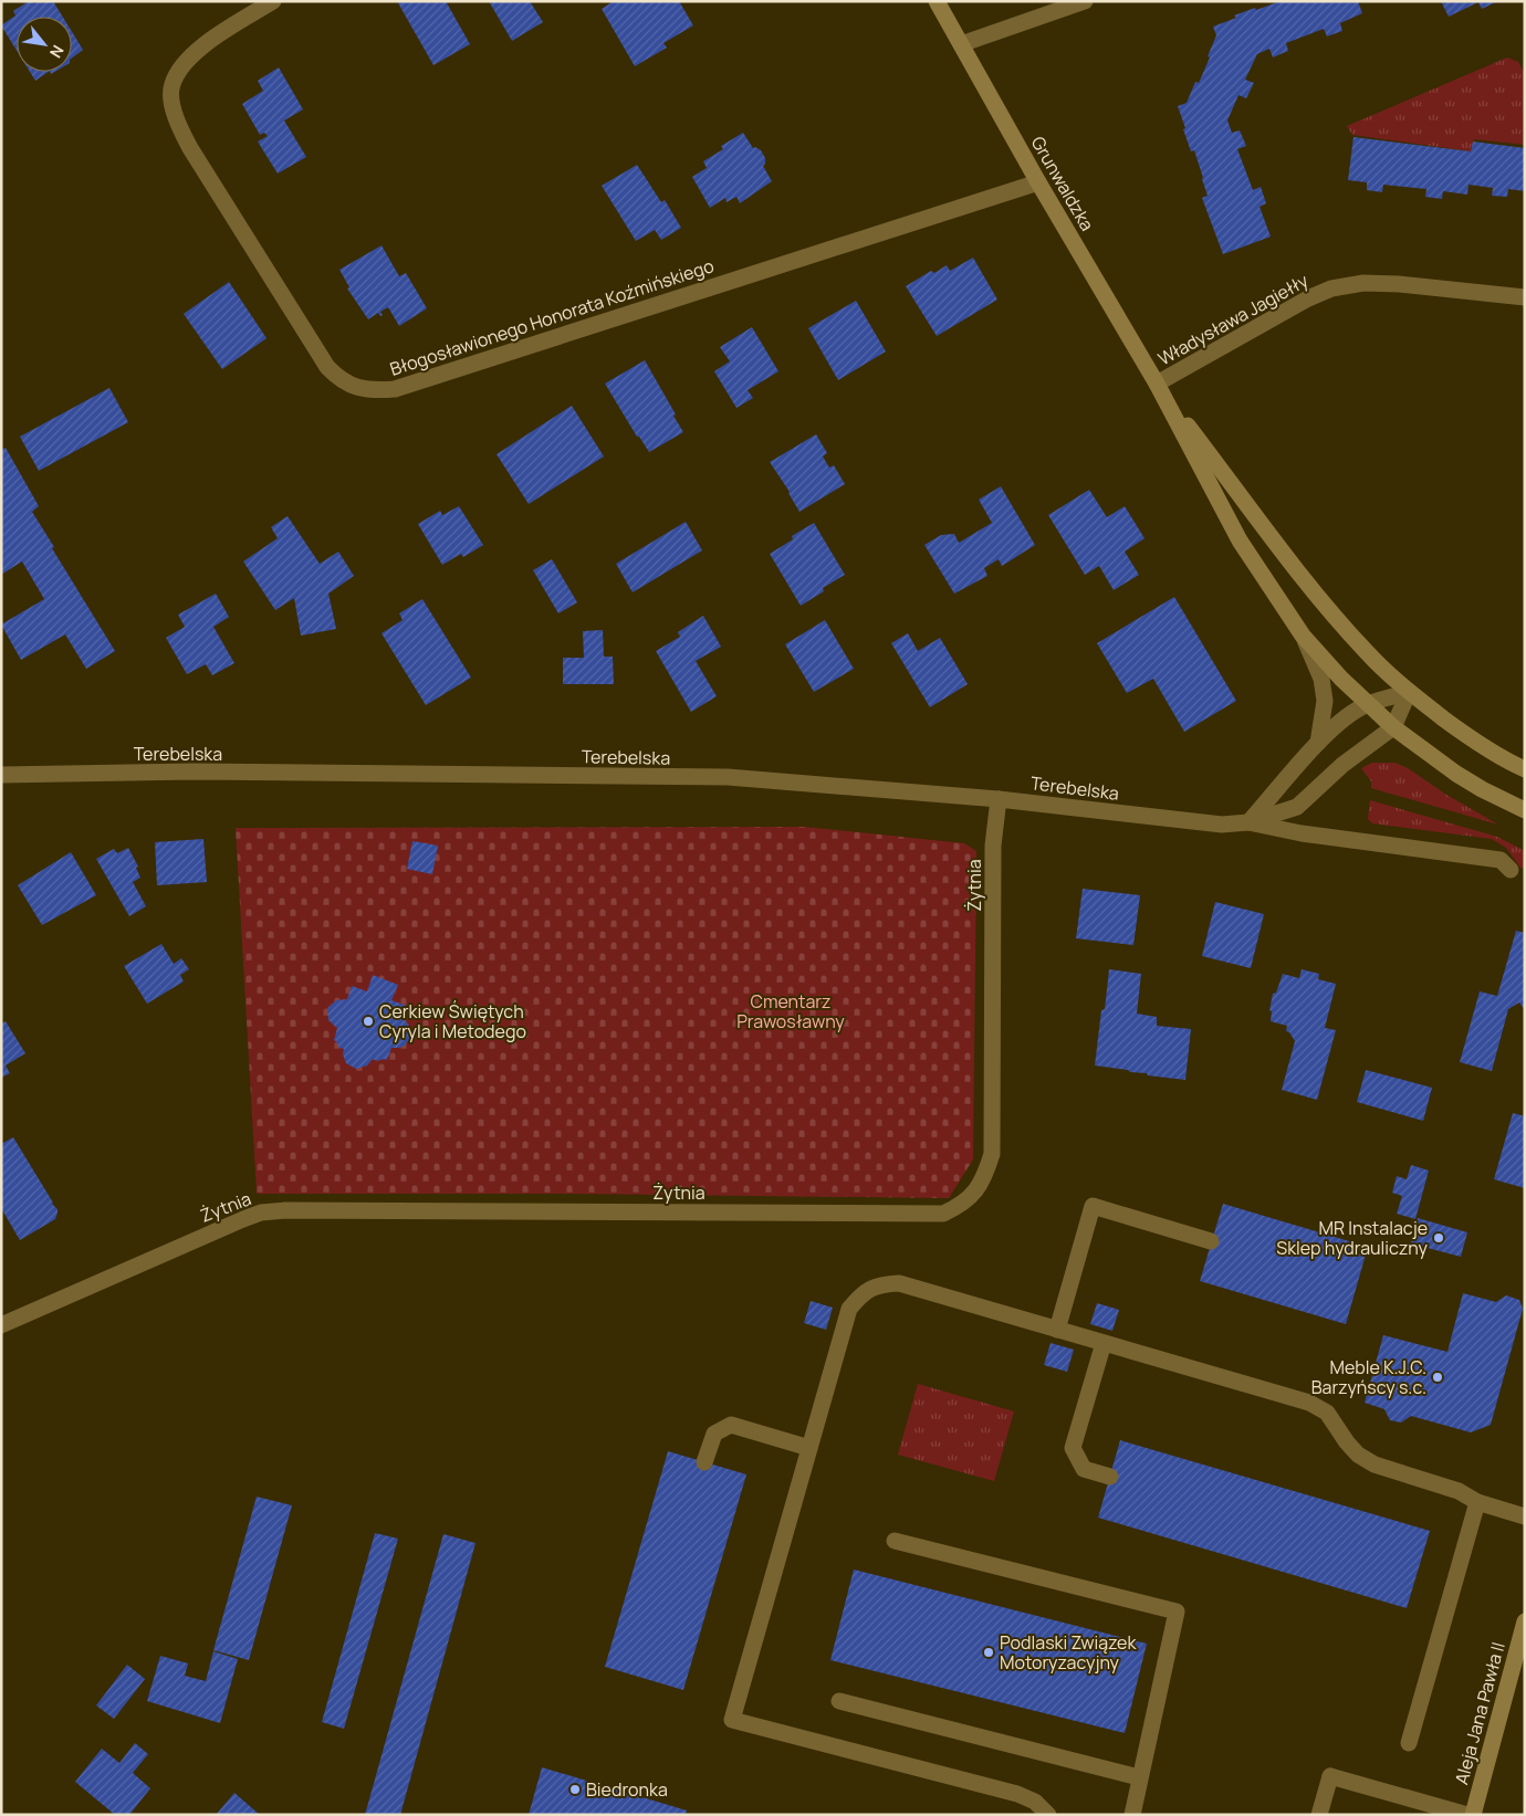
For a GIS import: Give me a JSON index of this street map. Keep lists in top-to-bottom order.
{
  "streets": {
    "street": [
      "Grunwaldzka",
      "Błogosławionego Honorata Koźmińskiego",
      "Władysława Jagiełły",
      "Terebelska",
      "Żytnia",
      "Aleja Jana Pawła II"
    ]
  },
  "crossings": [
    ["Grunwaldzka", "Błogosławionego Honorata Koźmińskiego"],
    ["Grunwaldzka", "Władysława Jagiełły"],
    ["Terebelska", "Żytnia"]
  ],
  "parks": ["Cmentarz Prawosławny"],
  "places": [
    "Cerkiew Świętych Cyryla i Metodego",
    "MR Instalacje Sklep hydrauliczny",
    "Meble K.J.C. Barzyńscy s.c.",
    "Podlaski Związek Motoryzacyjny",
    "Biedronka"
  ],
  "north": "bottom right"
}
